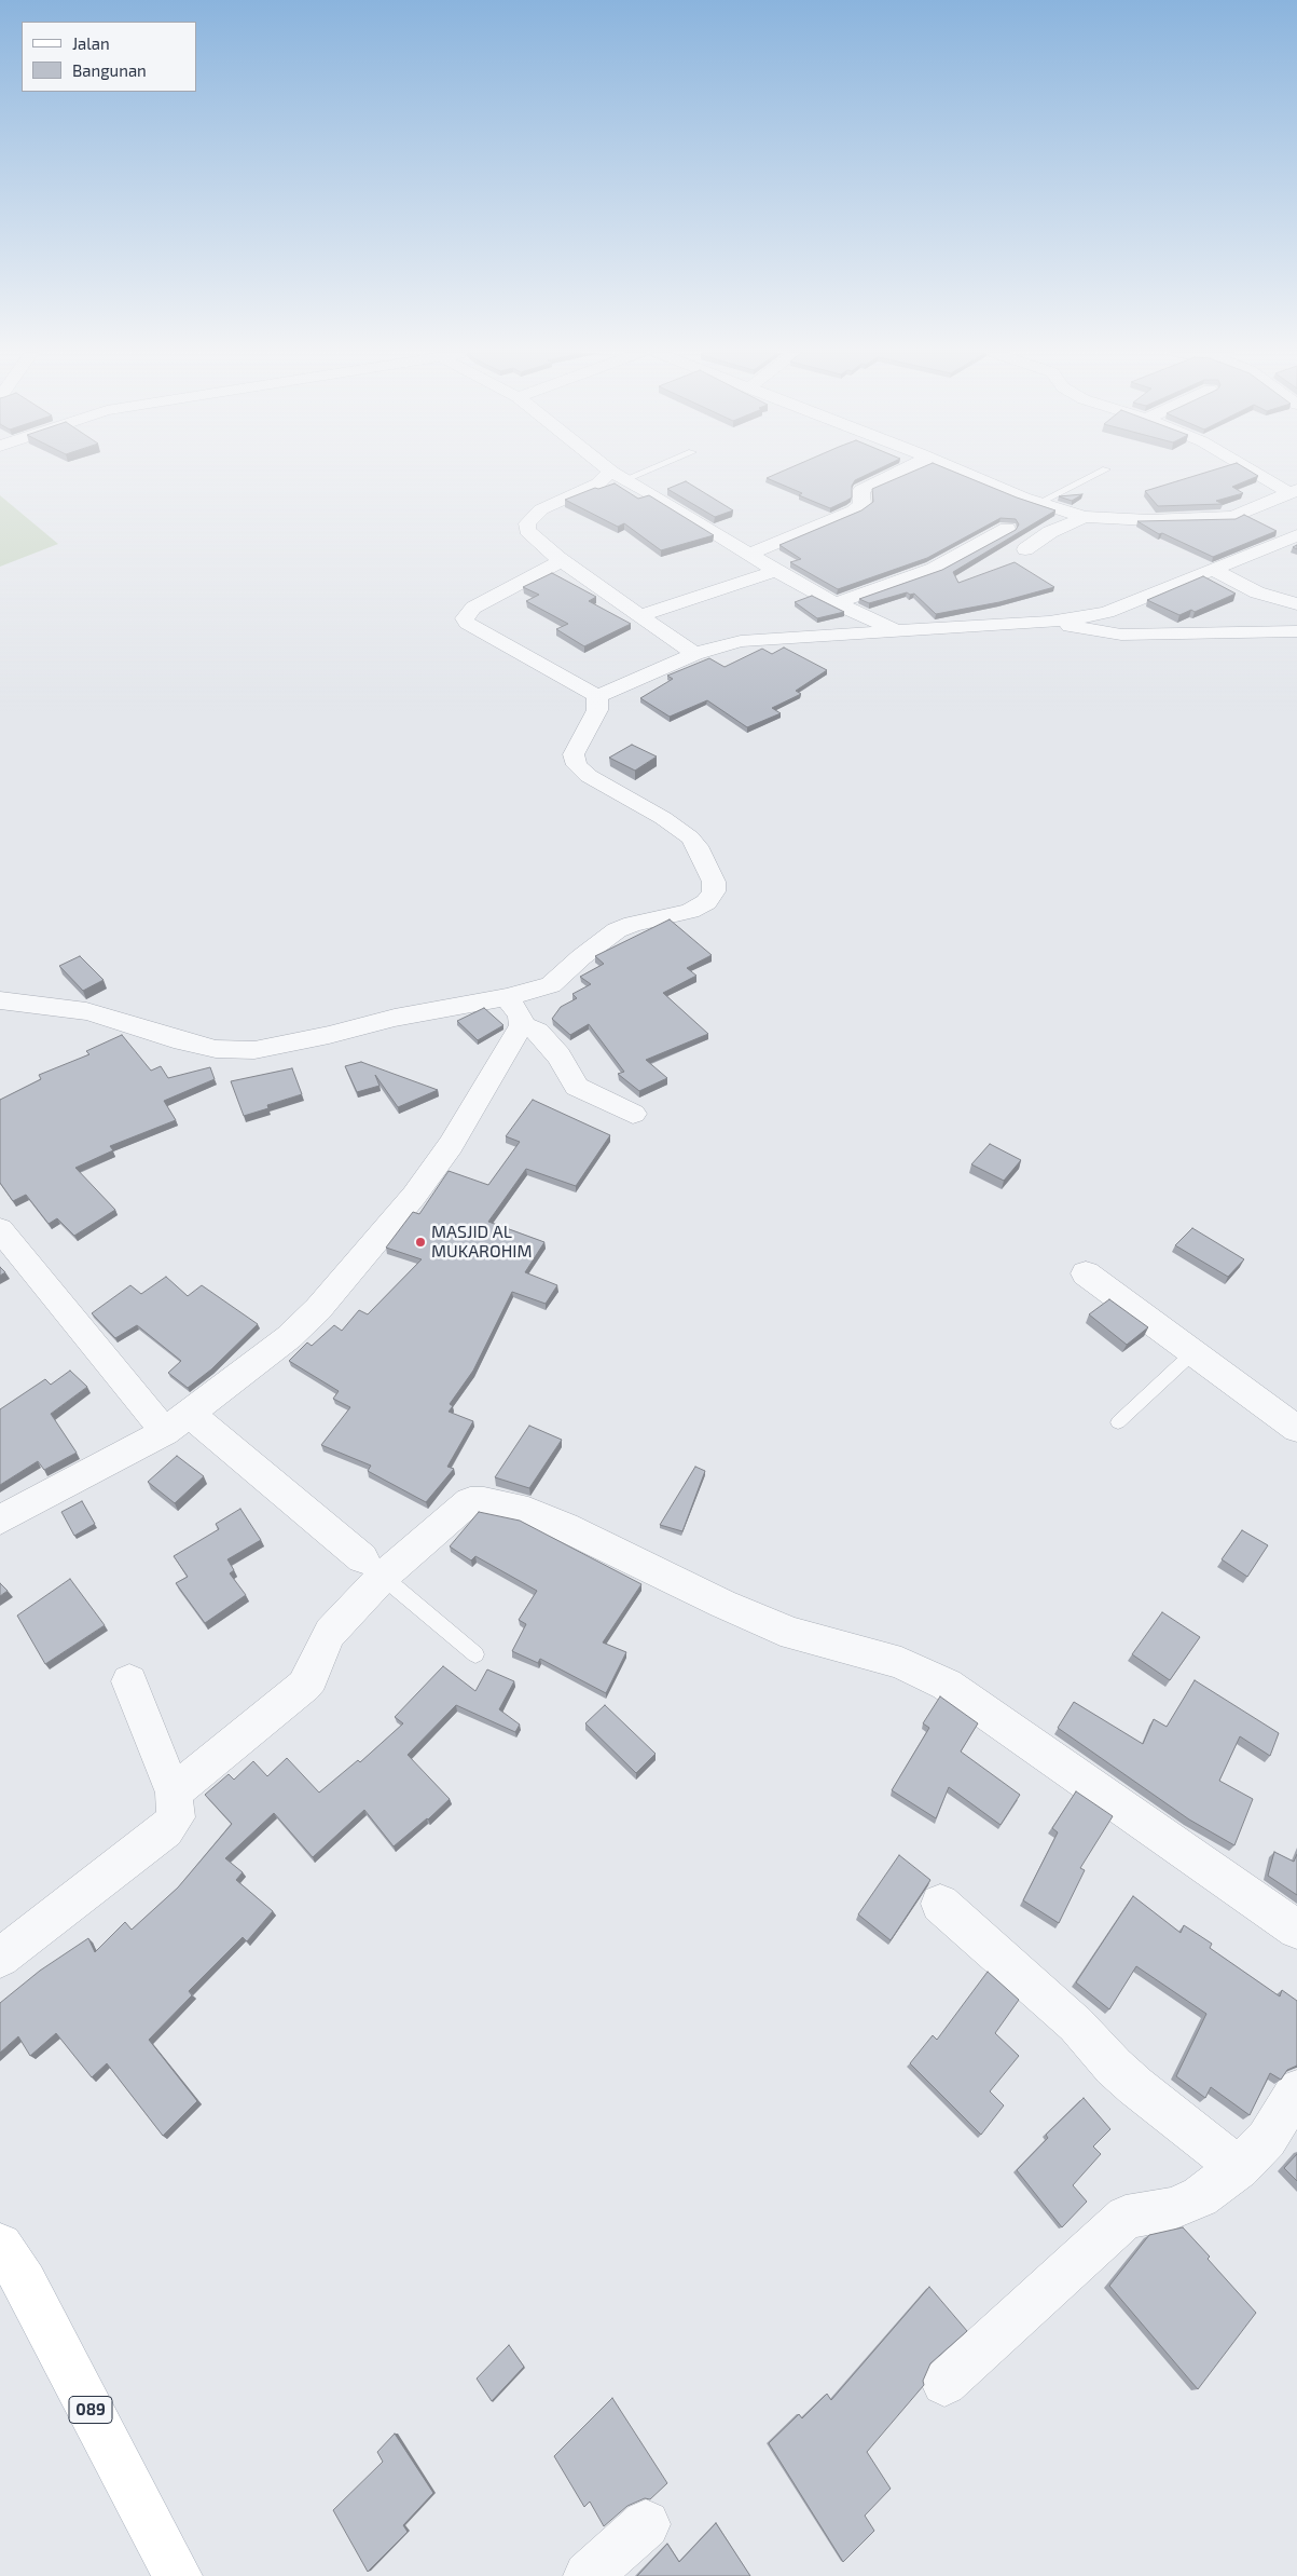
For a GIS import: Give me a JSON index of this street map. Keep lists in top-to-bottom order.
{
  "streets": {
    "main road": ["089"]
  },
  "places": ["MASJID AL MUKAROHIM"],
  "legend": ["Jalan", "Bangunan"]
}
